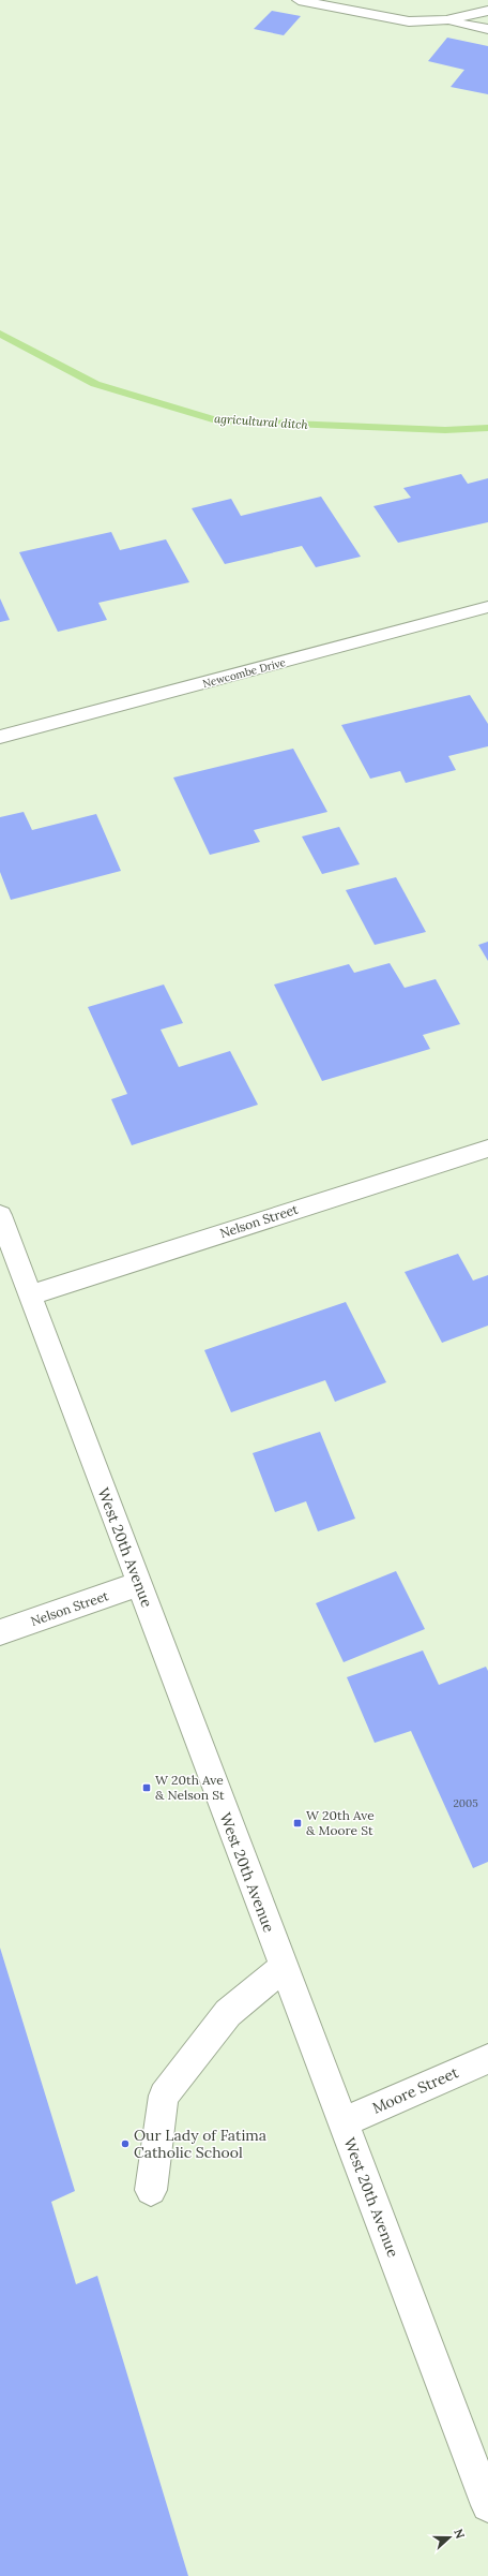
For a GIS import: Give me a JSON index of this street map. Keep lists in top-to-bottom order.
{
  "streets": {
    "street": [
      "Newcombe Drive",
      "Nelson Street",
      "West 20th Avenue",
      "Moore Street"
    ]
  },
  "crossings": [
    ["Nelson Street", "West 20th Avenue"],
    ["West 20th Avenue", "Moore Street"]
  ],
  "water": ["agricultural ditch"],
  "places": {
    "transit": ["W 20th Ave & Nelson St", "W 20th Ave & Moore St"],
    "other": ["Our Lady of Fatima Catholic School"]
  },
  "house_numbers": ["2005"],
  "north": "right"
}
